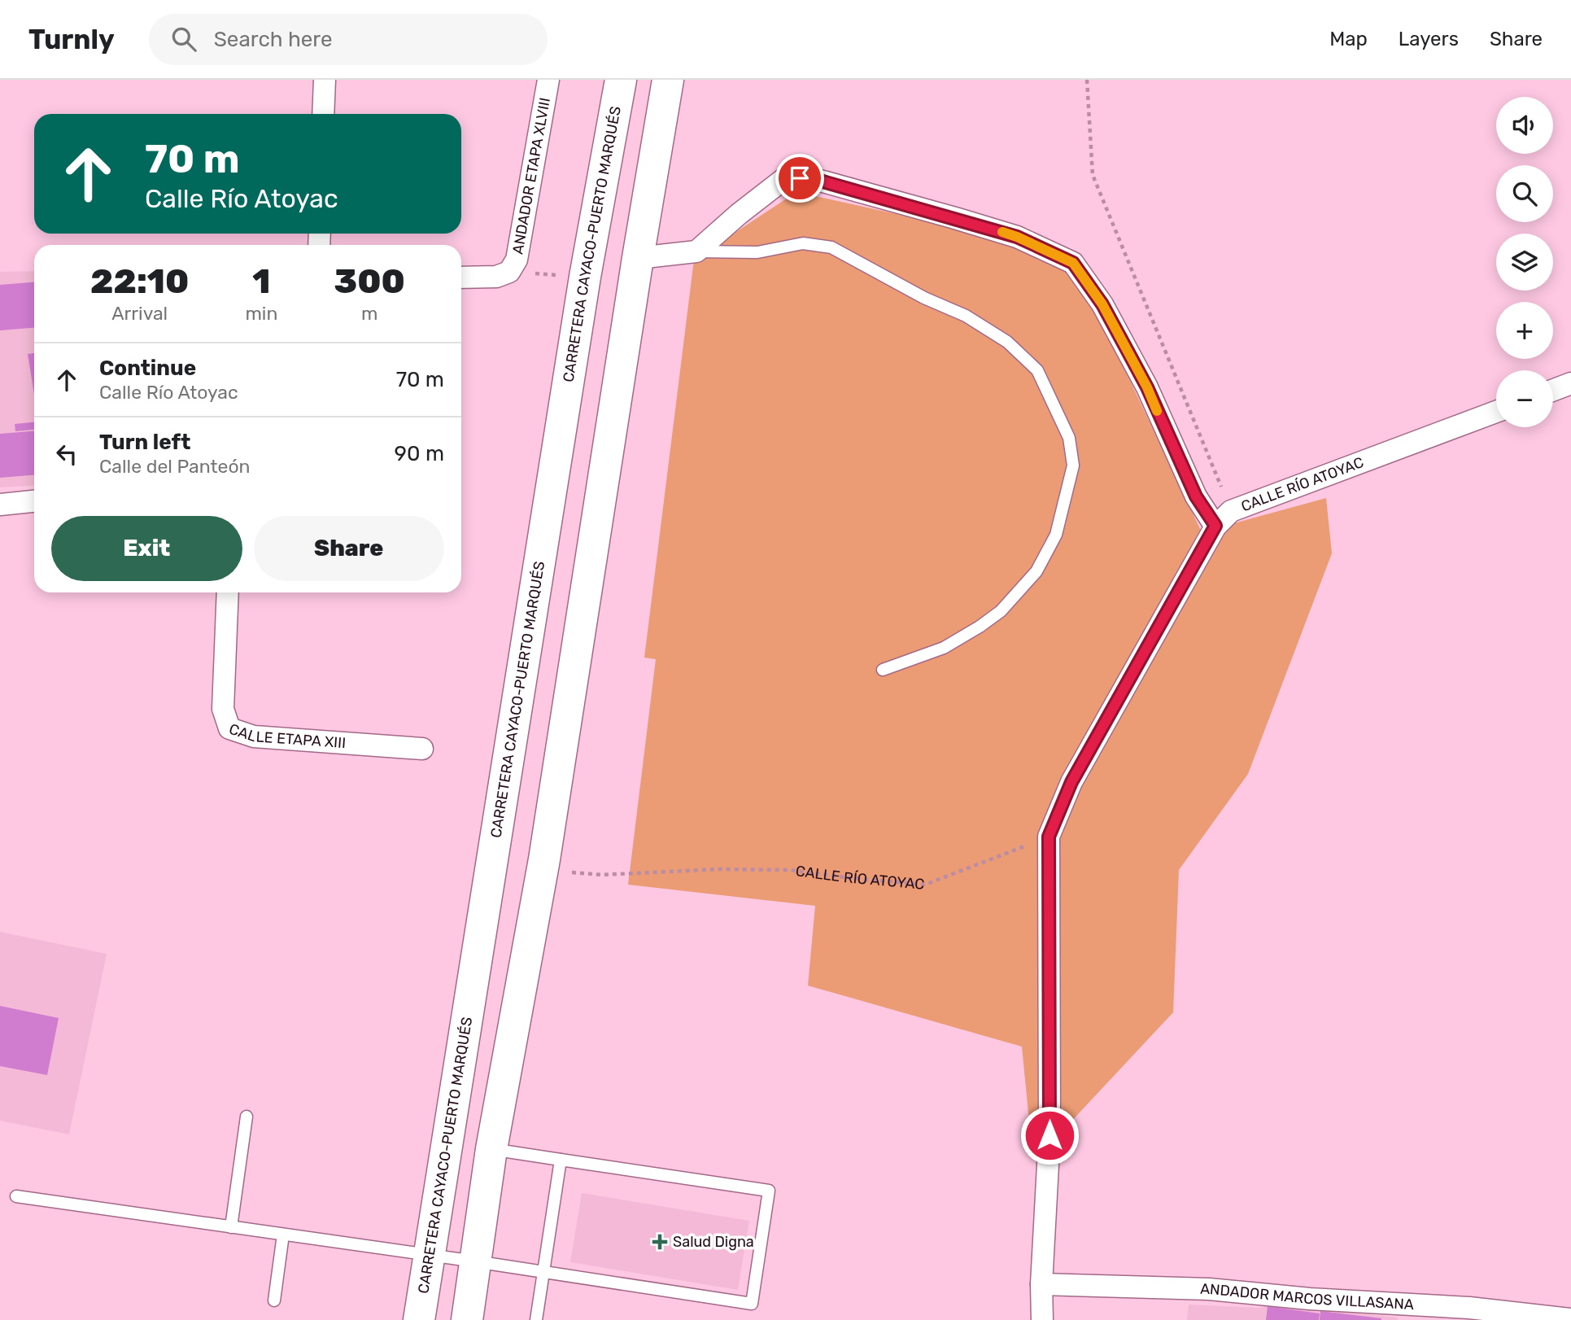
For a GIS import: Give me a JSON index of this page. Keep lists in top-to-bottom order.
{
  "streets": {
    "main road": ["CARRETERA CAYACO-PUERTO MARQUÉS"],
    "street": [
      "ANDADOR ETAPA XLVIII",
      "CALLE RÍO ATOYAC",
      "CALLE ETAPA XIII",
      "ANDADOR MARCOS VILLASANA"
    ]
  },
  "places": {
    "health": ["Salud Digna"]
  },
  "page": {
    "header": "Turnly",
    "search": "Search here",
    "nav": ["Map", "Layers", "Share"],
    "map_buttons": ["+", "−"],
    "turn": ["70 m", "Calle Río Atoyac"],
    "eta": [
      "22:10",
      "Arrival",
      "1",
      "min",
      "300",
      "m"
    ],
    "list": [
      {
        "name": "Continue",
        "note": "Calle Río Atoyac",
        "value": "70 m"
      },
      {
        "name": "Turn left",
        "note": "Calle del Panteón",
        "value": "90 m"
      }
    ],
    "buttons": ["Exit", "Share"]
  }
}
